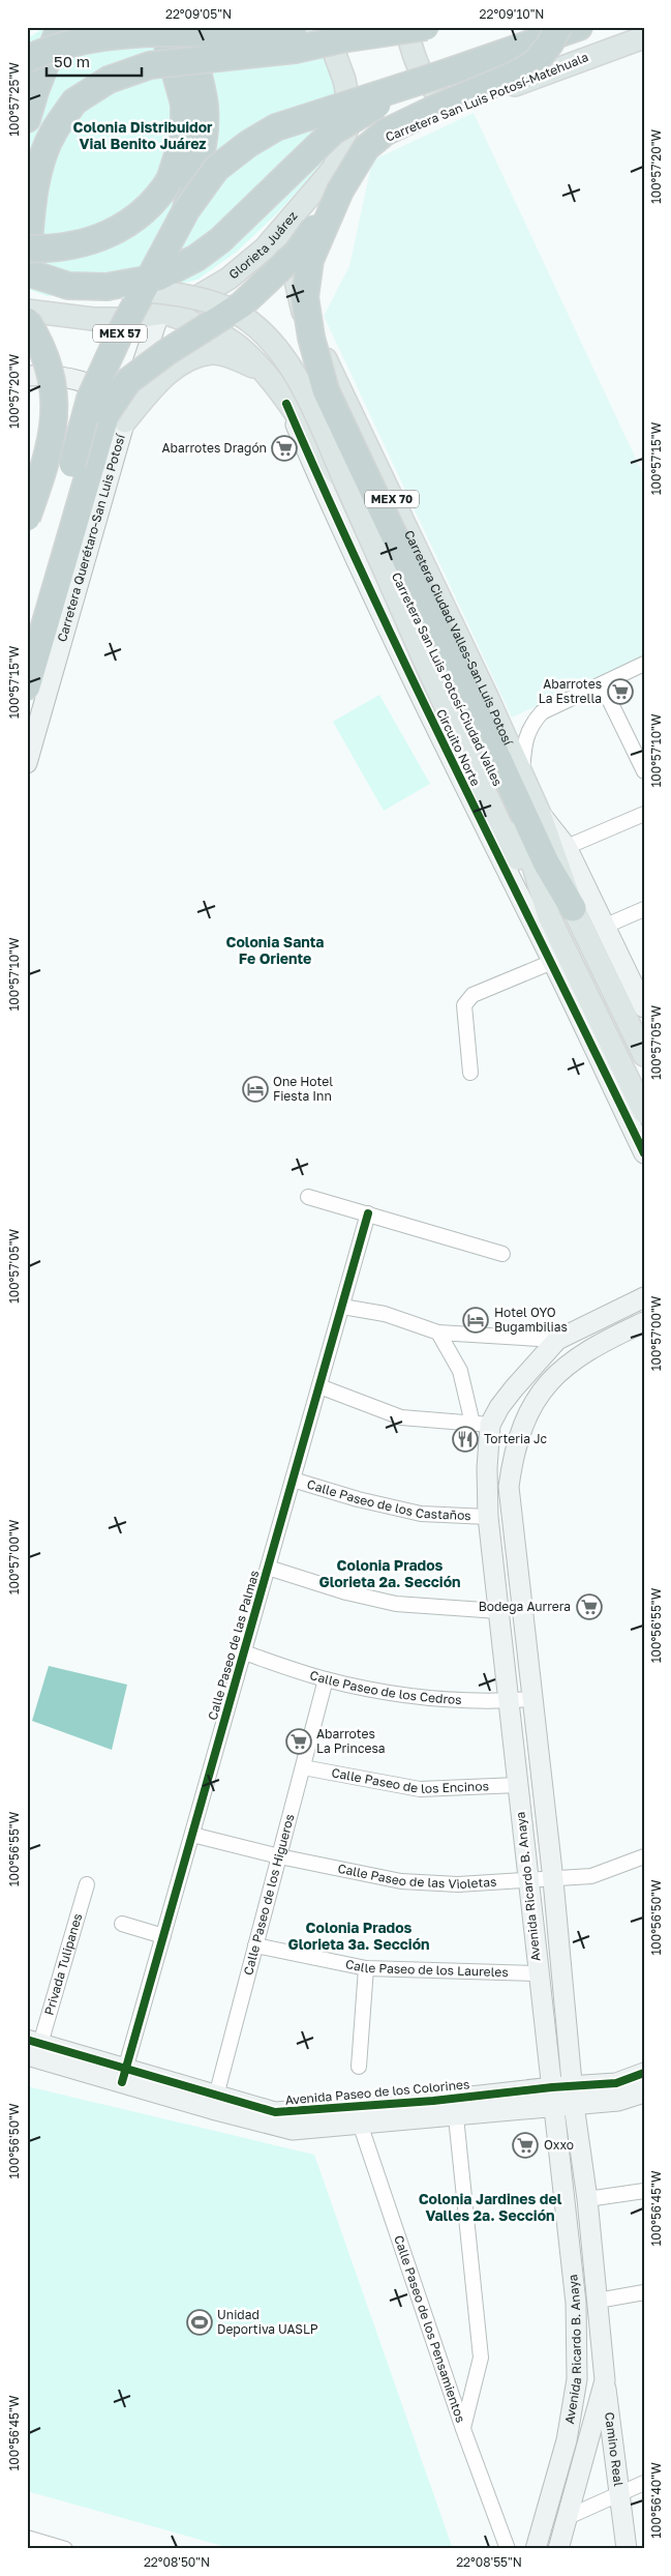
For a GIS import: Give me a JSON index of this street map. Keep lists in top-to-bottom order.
{
  "streets": {
    "highway": ["MEX 57"],
    "main road": [
      "Carretera San Luis Potosí-Matehuala",
      "Glorieta Juárez",
      "MEX 70",
      "Carretera Querétaro-San Luis Potosí",
      "Carretera Ciudad Valles-San Luis Potosí",
      "Carretera San Luis Potosí-Ciudad Valles",
      "Circuito Norte",
      "Avenida Ricardo B. Anaya",
      "Avenida Paseo de los Colorines",
      "Camino Real"
    ],
    "street": [
      "Calle Paseo de los Castaños",
      "Calle Paseo de las Palmas",
      "Calle Paseo de los Cedros",
      "Calle Paseo de los Encinos",
      "Calle Paseo de las Violetas",
      "Calle Paseo de los Higueros",
      "Privada Tulipanes",
      "Calle Paseo de los Laureles",
      "Calle Paseo de los Pensamientos"
    ]
  },
  "crossings": [
    ["Carretera San Luis Potosí-Matehuala", "Glorieta Juárez"],
    ["Glorieta Juárez", "Carretera Querétaro-San Luis Potosí"],
    ["Glorieta Juárez", "Carretera Ciudad Valles-San Luis Potosí"],
    ["Glorieta Juárez", "Carretera San Luis Potosí-Ciudad Valles"],
    ["Carretera Querétaro-San Luis Potosí", "Carretera San Luis Potosí-Ciudad Valles"],
    ["Carretera San Luis Potosí-Ciudad Valles", "Circuito Norte"],
    ["Calle Paseo de los Castaños", "Calle Paseo de las Palmas"],
    ["Calle Paseo de los Castaños", "Avenida Ricardo B. Anaya"],
    ["Calle Paseo de las Palmas", "Calle Paseo de los Cedros"],
    ["Calle Paseo de las Palmas", "Calle Paseo de las Violetas"],
    ["Calle Paseo de las Palmas", "Avenida Paseo de los Colorines"],
    ["Calle Paseo de los Cedros", "Avenida Ricardo B. Anaya"],
    ["Calle Paseo de los Cedros", "Calle Paseo de los Higueros"],
    ["Calle Paseo de los Encinos", "Avenida Ricardo B. Anaya"],
    ["Calle Paseo de los Encinos", "Calle Paseo de los Higueros"],
    ["Calle Paseo de las Violetas", "Avenida Ricardo B. Anaya"],
    ["Calle Paseo de las Violetas", "Calle Paseo de los Higueros"],
    ["Avenida Ricardo B. Anaya", "Calle Paseo de los Laureles"],
    ["Avenida Ricardo B. Anaya", "Avenida Paseo de los Colorines"],
    ["Avenida Ricardo B. Anaya", "Camino Real"],
    ["Calle Paseo de los Higueros", "Calle Paseo de los Laureles"],
    ["Calle Paseo de los Higueros", "Avenida Paseo de los Colorines"],
    ["Privada Tulipanes", "Avenida Paseo de los Colorines"],
    ["Avenida Paseo de los Colorines", "Calle Paseo de los Pensamientos"]
  ],
  "districts": [
    "Colonia Distribuidor Vial Benito Juárez",
    "Colonia Santa Fe Oriente",
    "Colonia Prados Glorieta 2a. Sección",
    "Colonia Prados Glorieta 3a. Sección",
    "Colonia Jardines del Valles 2a. Sección"
  ],
  "places": {
    "supermarket": [
      "Abarrotes Dragón",
      "Abarrotes La Estrella",
      "Bodega Aurrera",
      "Abarrotes La Princesa",
      "Oxxo"
    ],
    "hotel": ["One Hotel Fiesta Inn", "Hotel OYO Bugambilias"],
    "restaurant": ["Torteria Jc"],
    "sports": ["Unidad Deportiva UASLP"]
  },
  "scale_bar": "50 m",
  "coordinates": [
    "22°09'05\"N",
    "22°09'10\"N",
    "100°57'25\"W",
    "100°57'20\"W",
    "100°57'15\"W",
    "100°57'10\"W",
    "100°57'05\"W",
    "100°57'00\"W",
    "100°56'55\"W",
    "100°56'50\"W",
    "100°56'45\"W",
    "100°56'40\"W",
    "22°08'50\"N",
    "22°08'55\"N"
  ]
}
